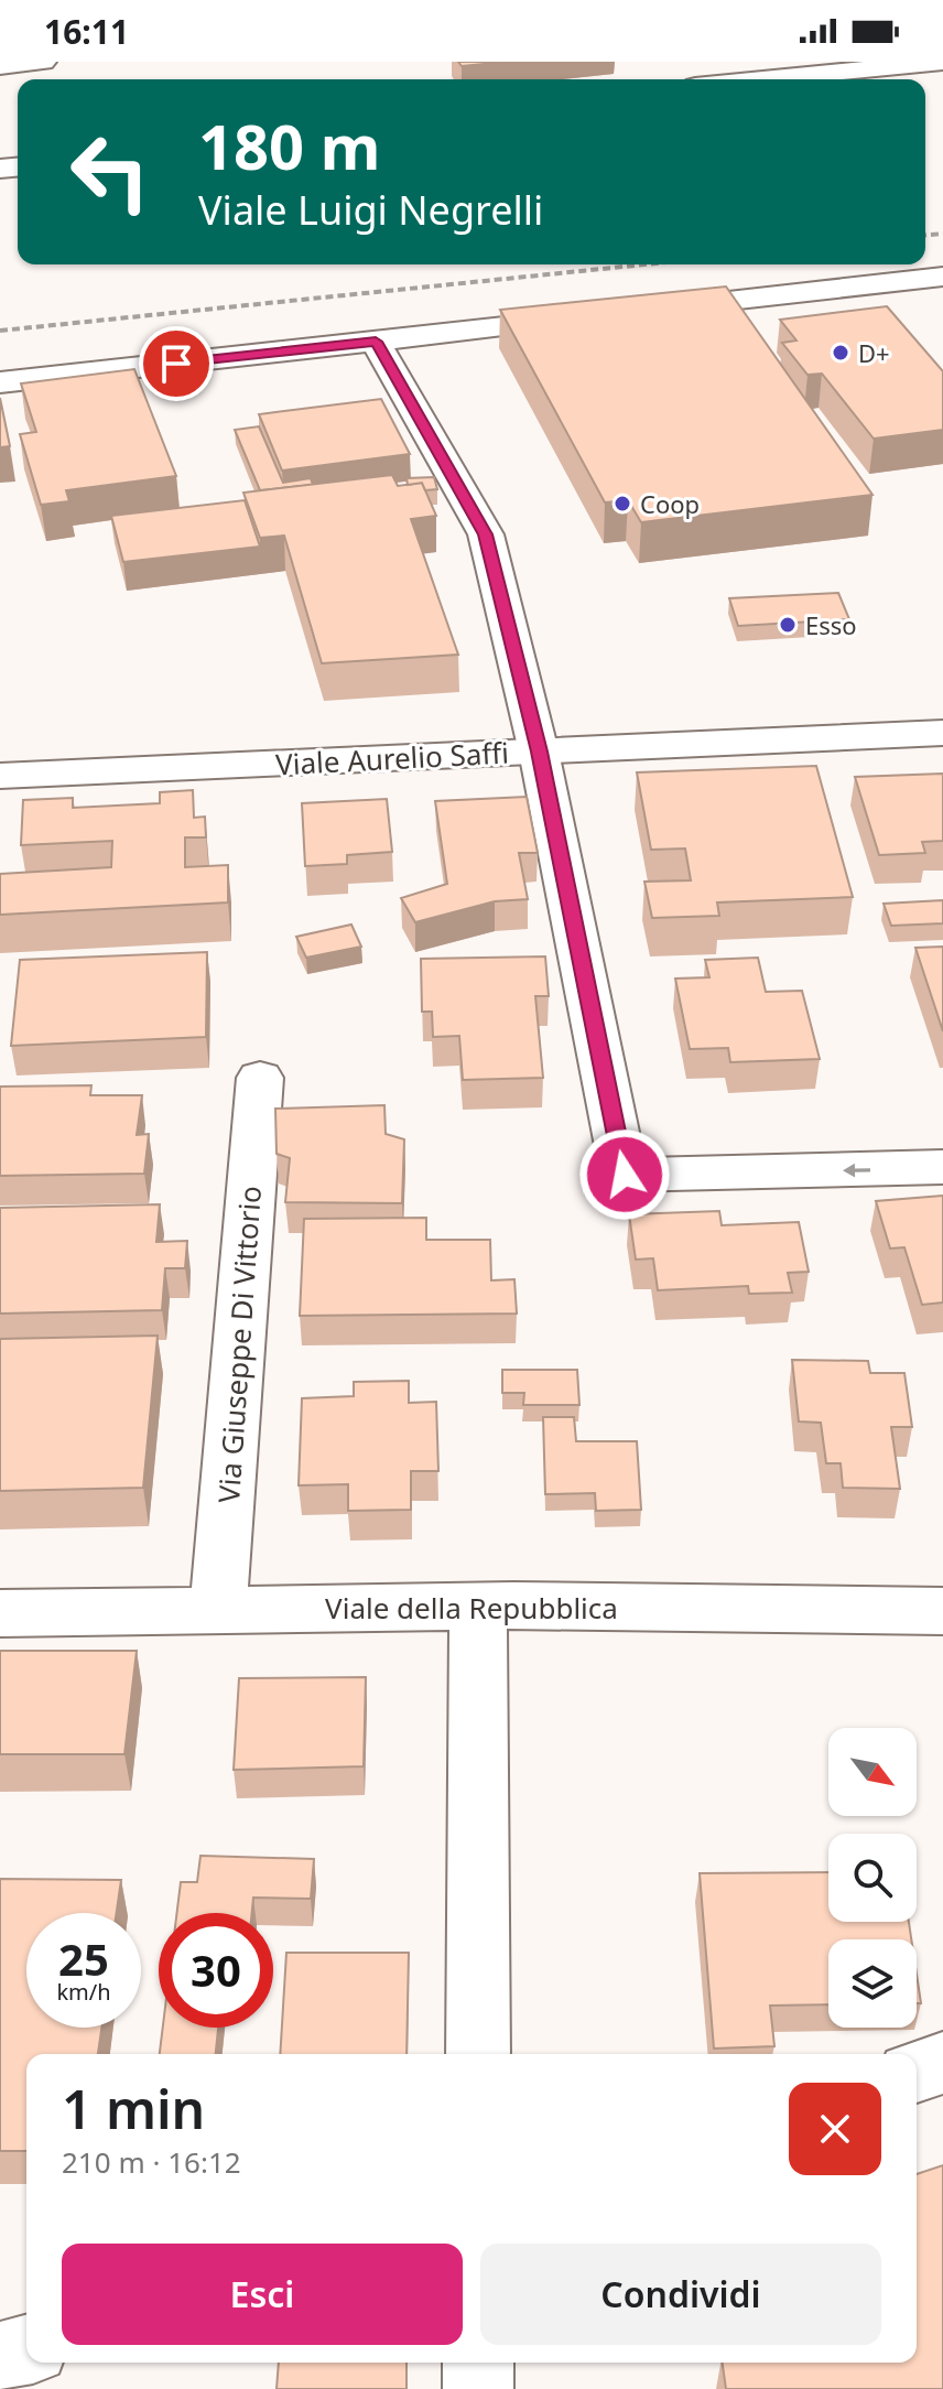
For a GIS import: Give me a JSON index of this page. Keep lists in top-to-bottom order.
{
  "streets": {
    "street": ["Viale Aurelio Saffi", "Via Giuseppe Di Vittorio", "Viale della Repubblica"]
  },
  "crossings": [
    ["Via Giuseppe Di Vittorio", "Viale della Repubblica"]
  ],
  "places": ["D+", "Coop", "Esso"],
  "north": "bottom right",
  "page": {
    "status": "16:11",
    "turn": ["180 m", "Viale Luigi Negrelli"],
    "speed": "25 km/h",
    "limit": "30",
    "heading": ["1 min", "210 m · 16:12"],
    "buttons": ["Esci", "Condividi"]
  }
}
